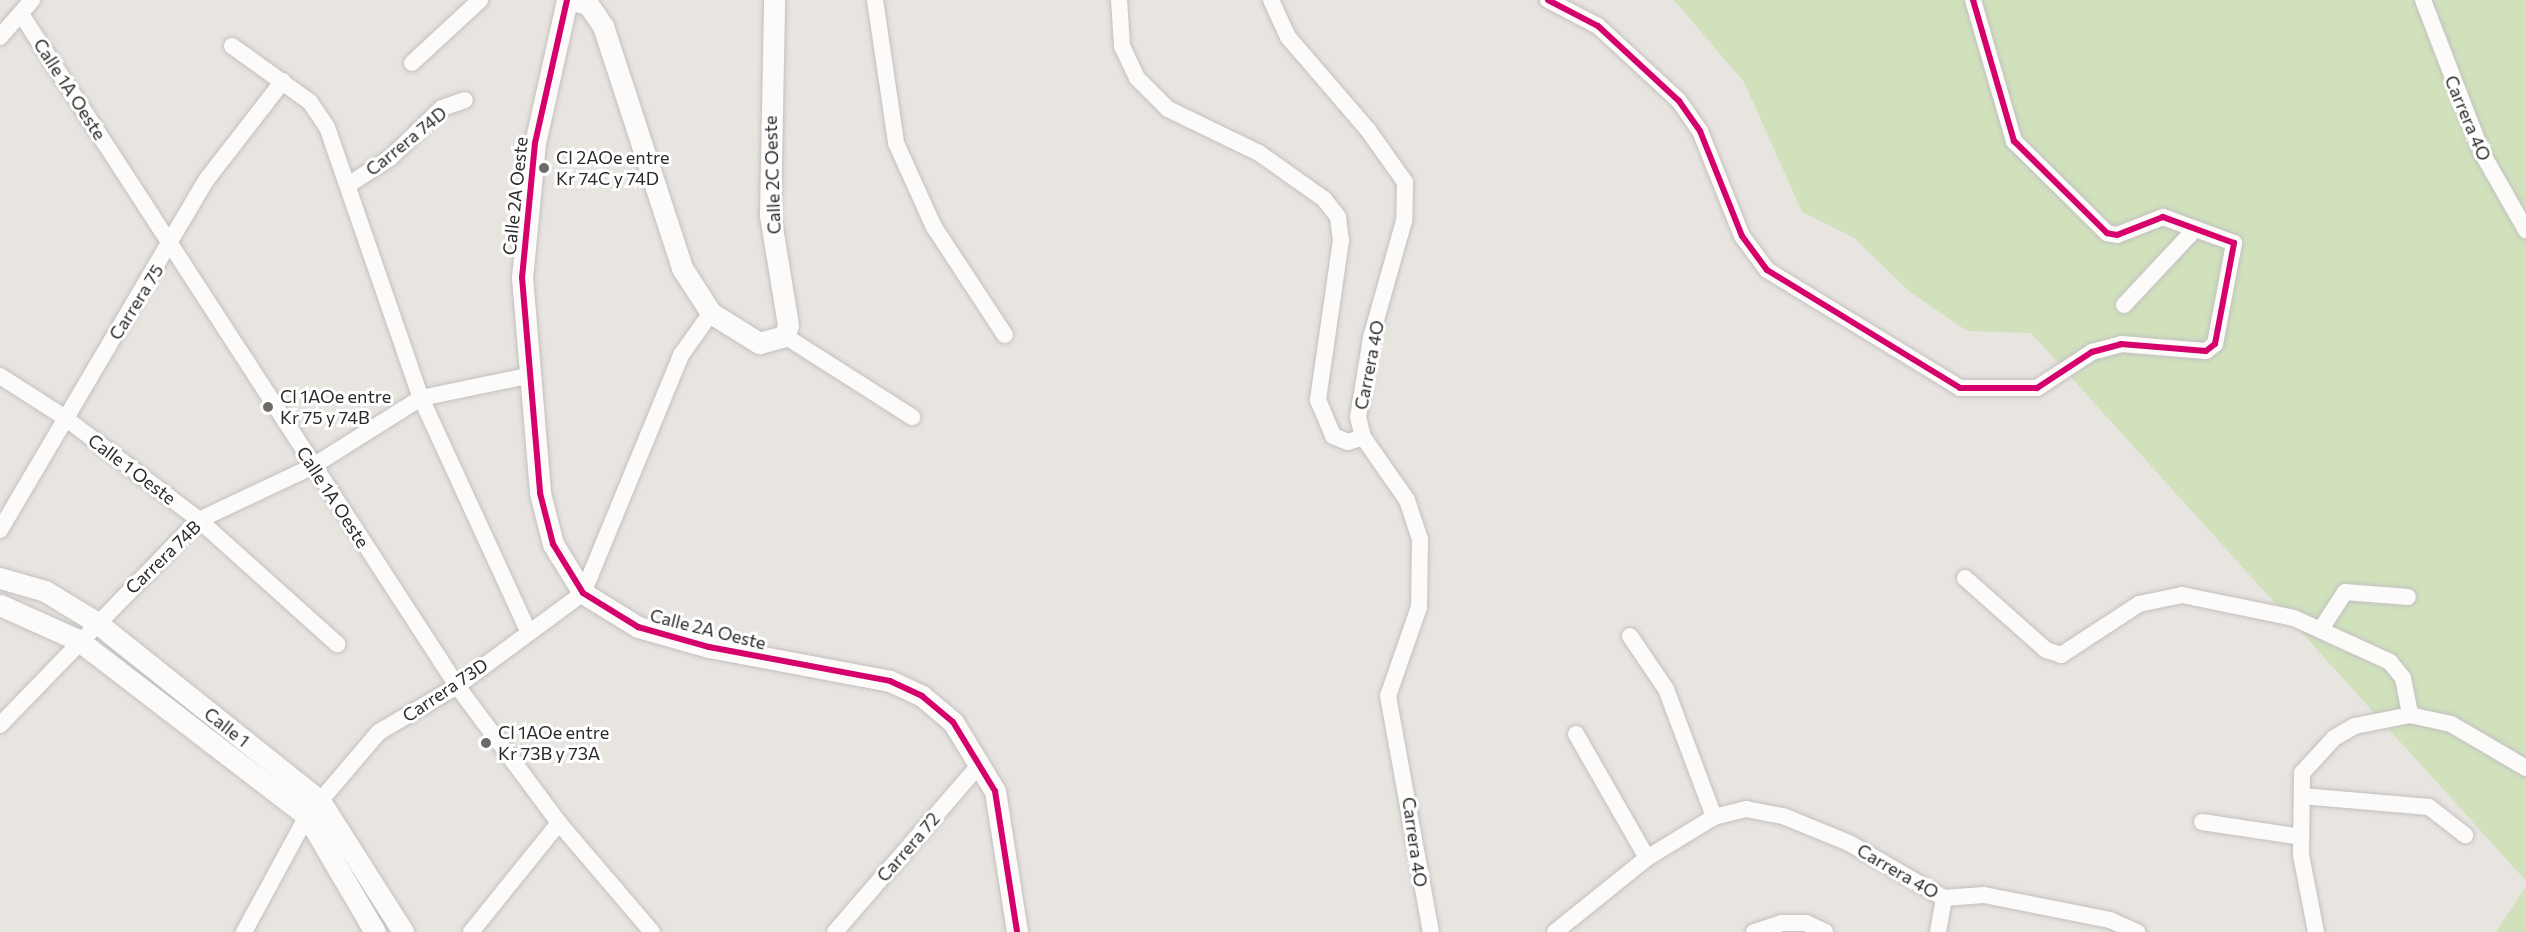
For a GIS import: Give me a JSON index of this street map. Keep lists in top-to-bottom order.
{
  "streets": {
    "street": [
      "Calle 1A Oeste",
      "Carrera 4O",
      "Carrera 74D",
      "Calle 2C Oeste",
      "Calle 2A Oeste",
      "Carrera 75",
      "Calle 1 Oeste",
      "Carrera 74B",
      "Carrera 73D",
      "Calle 1",
      "Carrera 72"
    ]
  },
  "crossings": [
    ["Calle 1A Oeste", "Carrera 75"],
    ["Calle 1A Oeste", "Carrera 74B"],
    ["Calle 1A Oeste", "Carrera 73D"],
    ["Calle 2A Oeste", "Carrera 74B"],
    ["Calle 2A Oeste", "Carrera 73D"],
    ["Calle 2A Oeste", "Carrera 72"],
    ["Carrera 75", "Calle 1 Oeste"],
    ["Calle 1 Oeste", "Carrera 74B"],
    ["Carrera 74B", "Calle 1"],
    ["Carrera 73D", "Calle 1"]
  ],
  "places": ["Cl 2AOe entre Kr 74C y 74D", "Cl 1AOe entre Kr 75 y 74B", "Cl 1AOe entre Kr 73B y 73A"]
}
